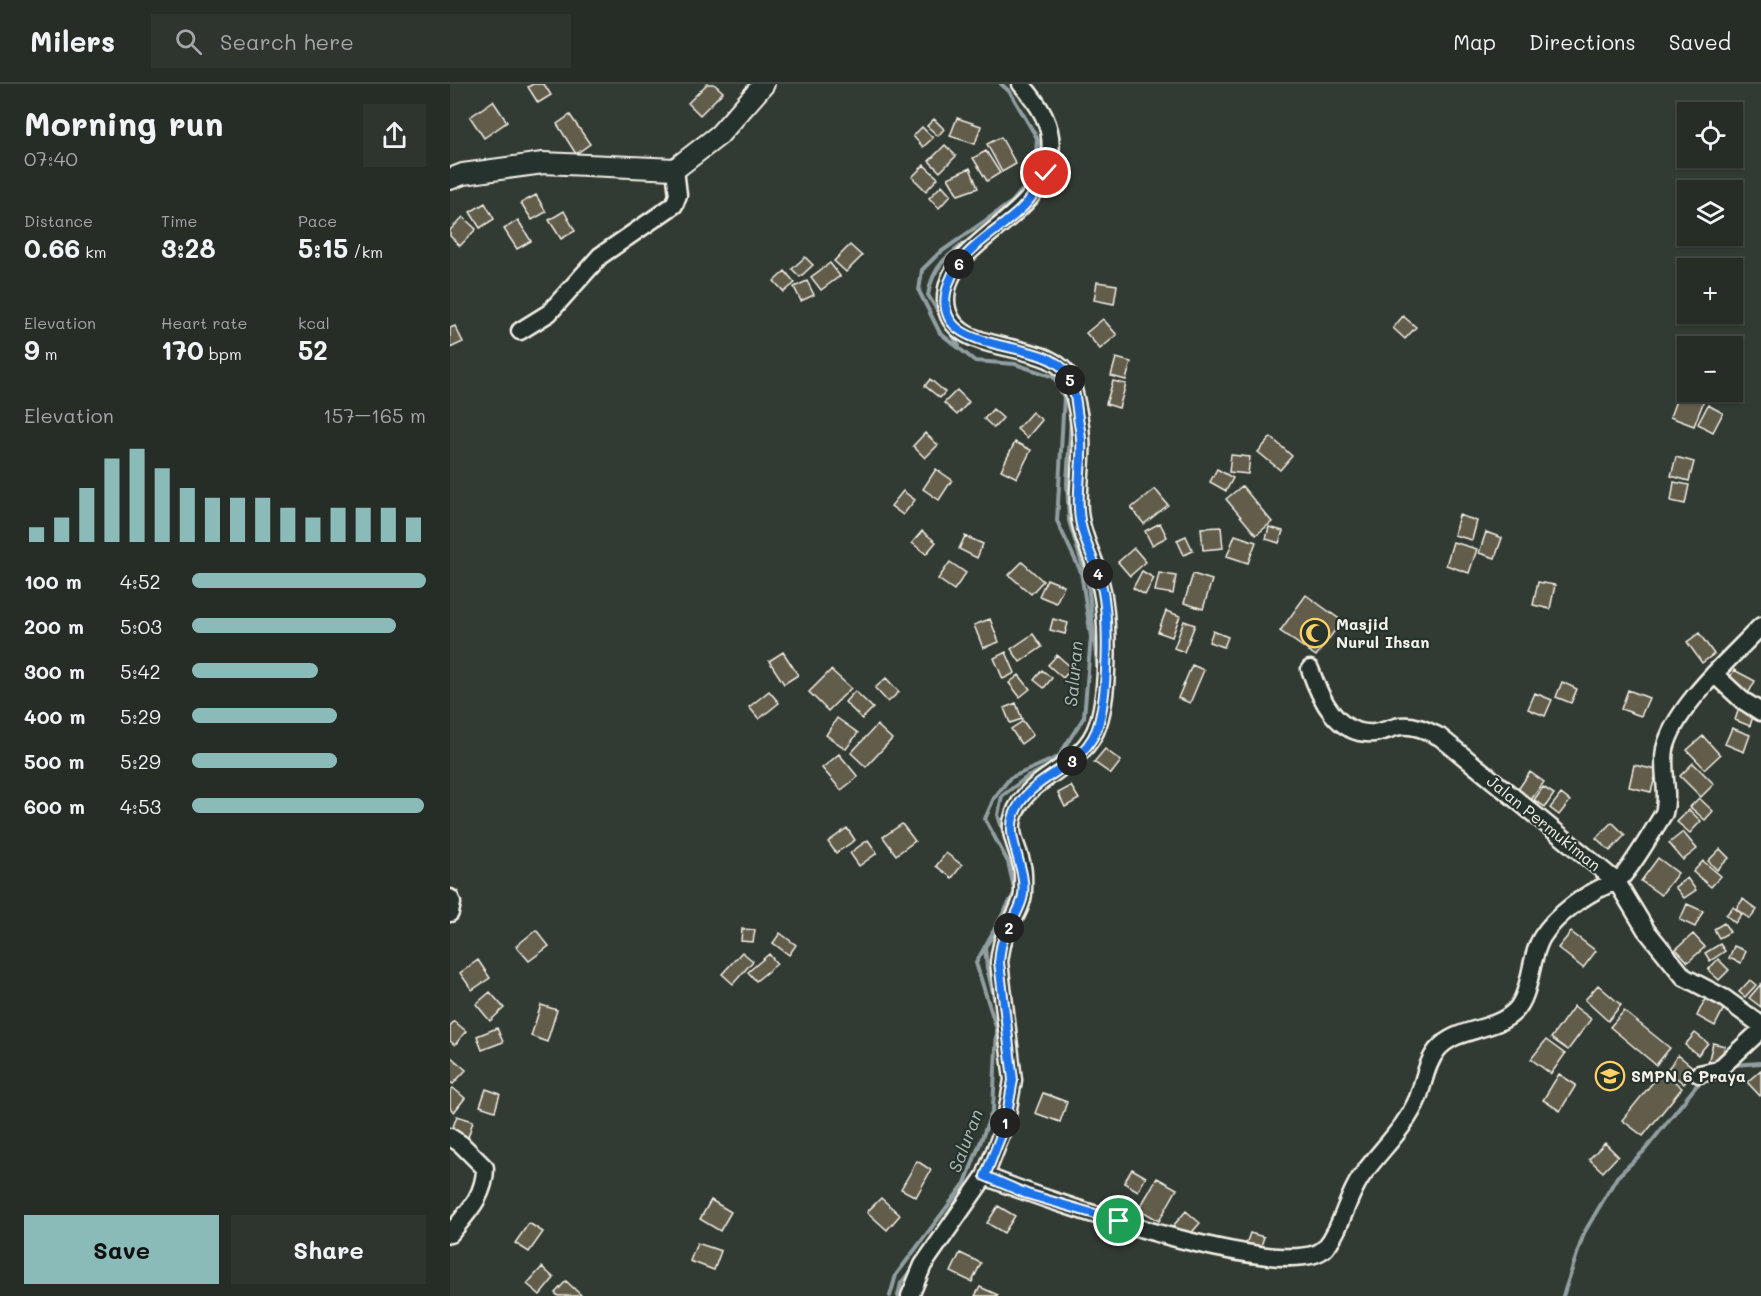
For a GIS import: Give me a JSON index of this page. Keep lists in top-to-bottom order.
{
  "streets": {
    "street": ["Jalan Permukiman"]
  },
  "water": ["Saluran"],
  "places": {
    "mosque": ["Masjid Nurul Ihsan"],
    "school or university": ["SMPN 6 Praya"]
  },
  "page": {
    "header": "Milers",
    "search": "Search here",
    "nav": ["Map", "Directions", "Saved"],
    "heading": ["Morning run", "07:40"],
    "map_buttons": ["+", "−"],
    "stats": [
      ["Distance", "0.66 km"],
      ["Time", "3:28"],
      ["Pace", "5:15 /km"],
      ["Elevation", "9 m"],
      ["Heart rate", "170 bpm"],
      ["kcal", "52"]
    ],
    "pins": [
      "6",
      "5",
      "4",
      "3",
      "2",
      "1"
    ],
    "chart": ["Elevation", "157–165 m"],
    "list": [
      {
        "name": "100 m",
        "note": "4:52"
      },
      {
        "name": "200 m",
        "note": "5:03"
      },
      {
        "name": "300 m",
        "note": "5:42"
      },
      {
        "name": "400 m",
        "note": "5:29"
      },
      {
        "name": "500 m",
        "note": "5:29"
      },
      {
        "name": "600 m",
        "note": "4:53"
      }
    ],
    "buttons": ["Save", "Share"]
  }
}
